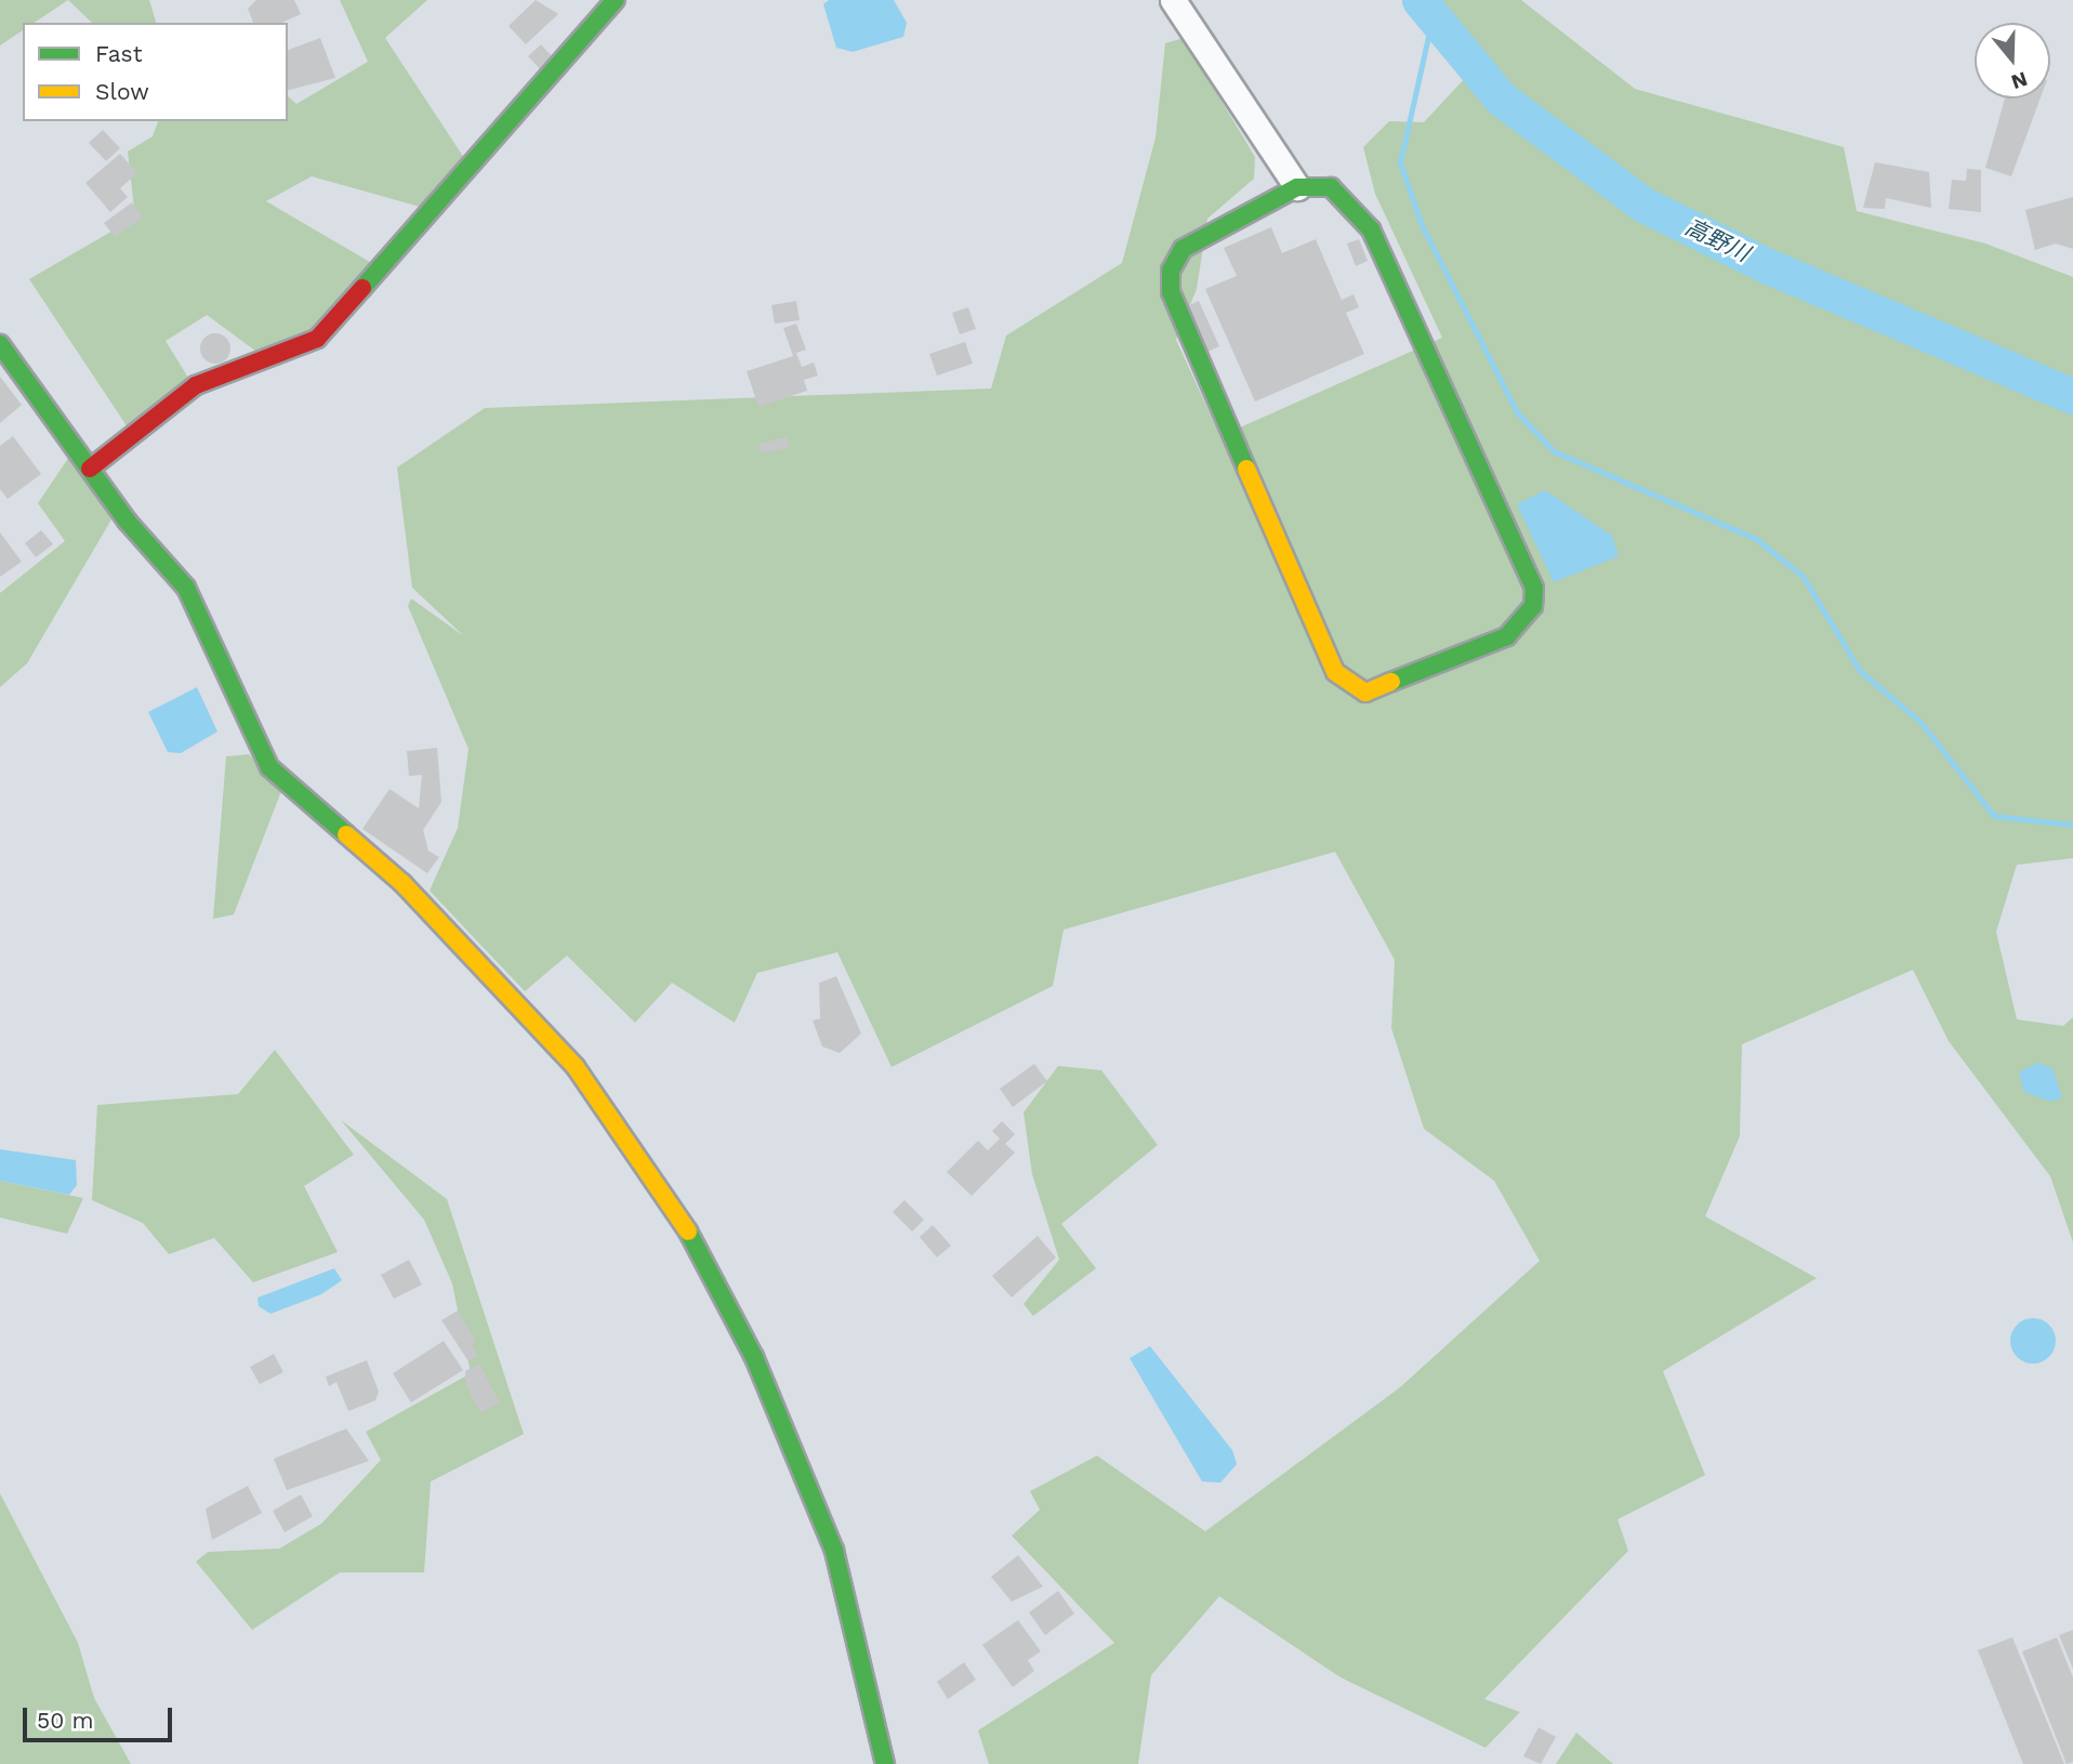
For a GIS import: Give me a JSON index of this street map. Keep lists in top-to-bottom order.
{
  "water": ["高野川"],
  "legend": ["Fast", "Slow"],
  "scale_bar": "50 m",
  "north": "bottom"
}
